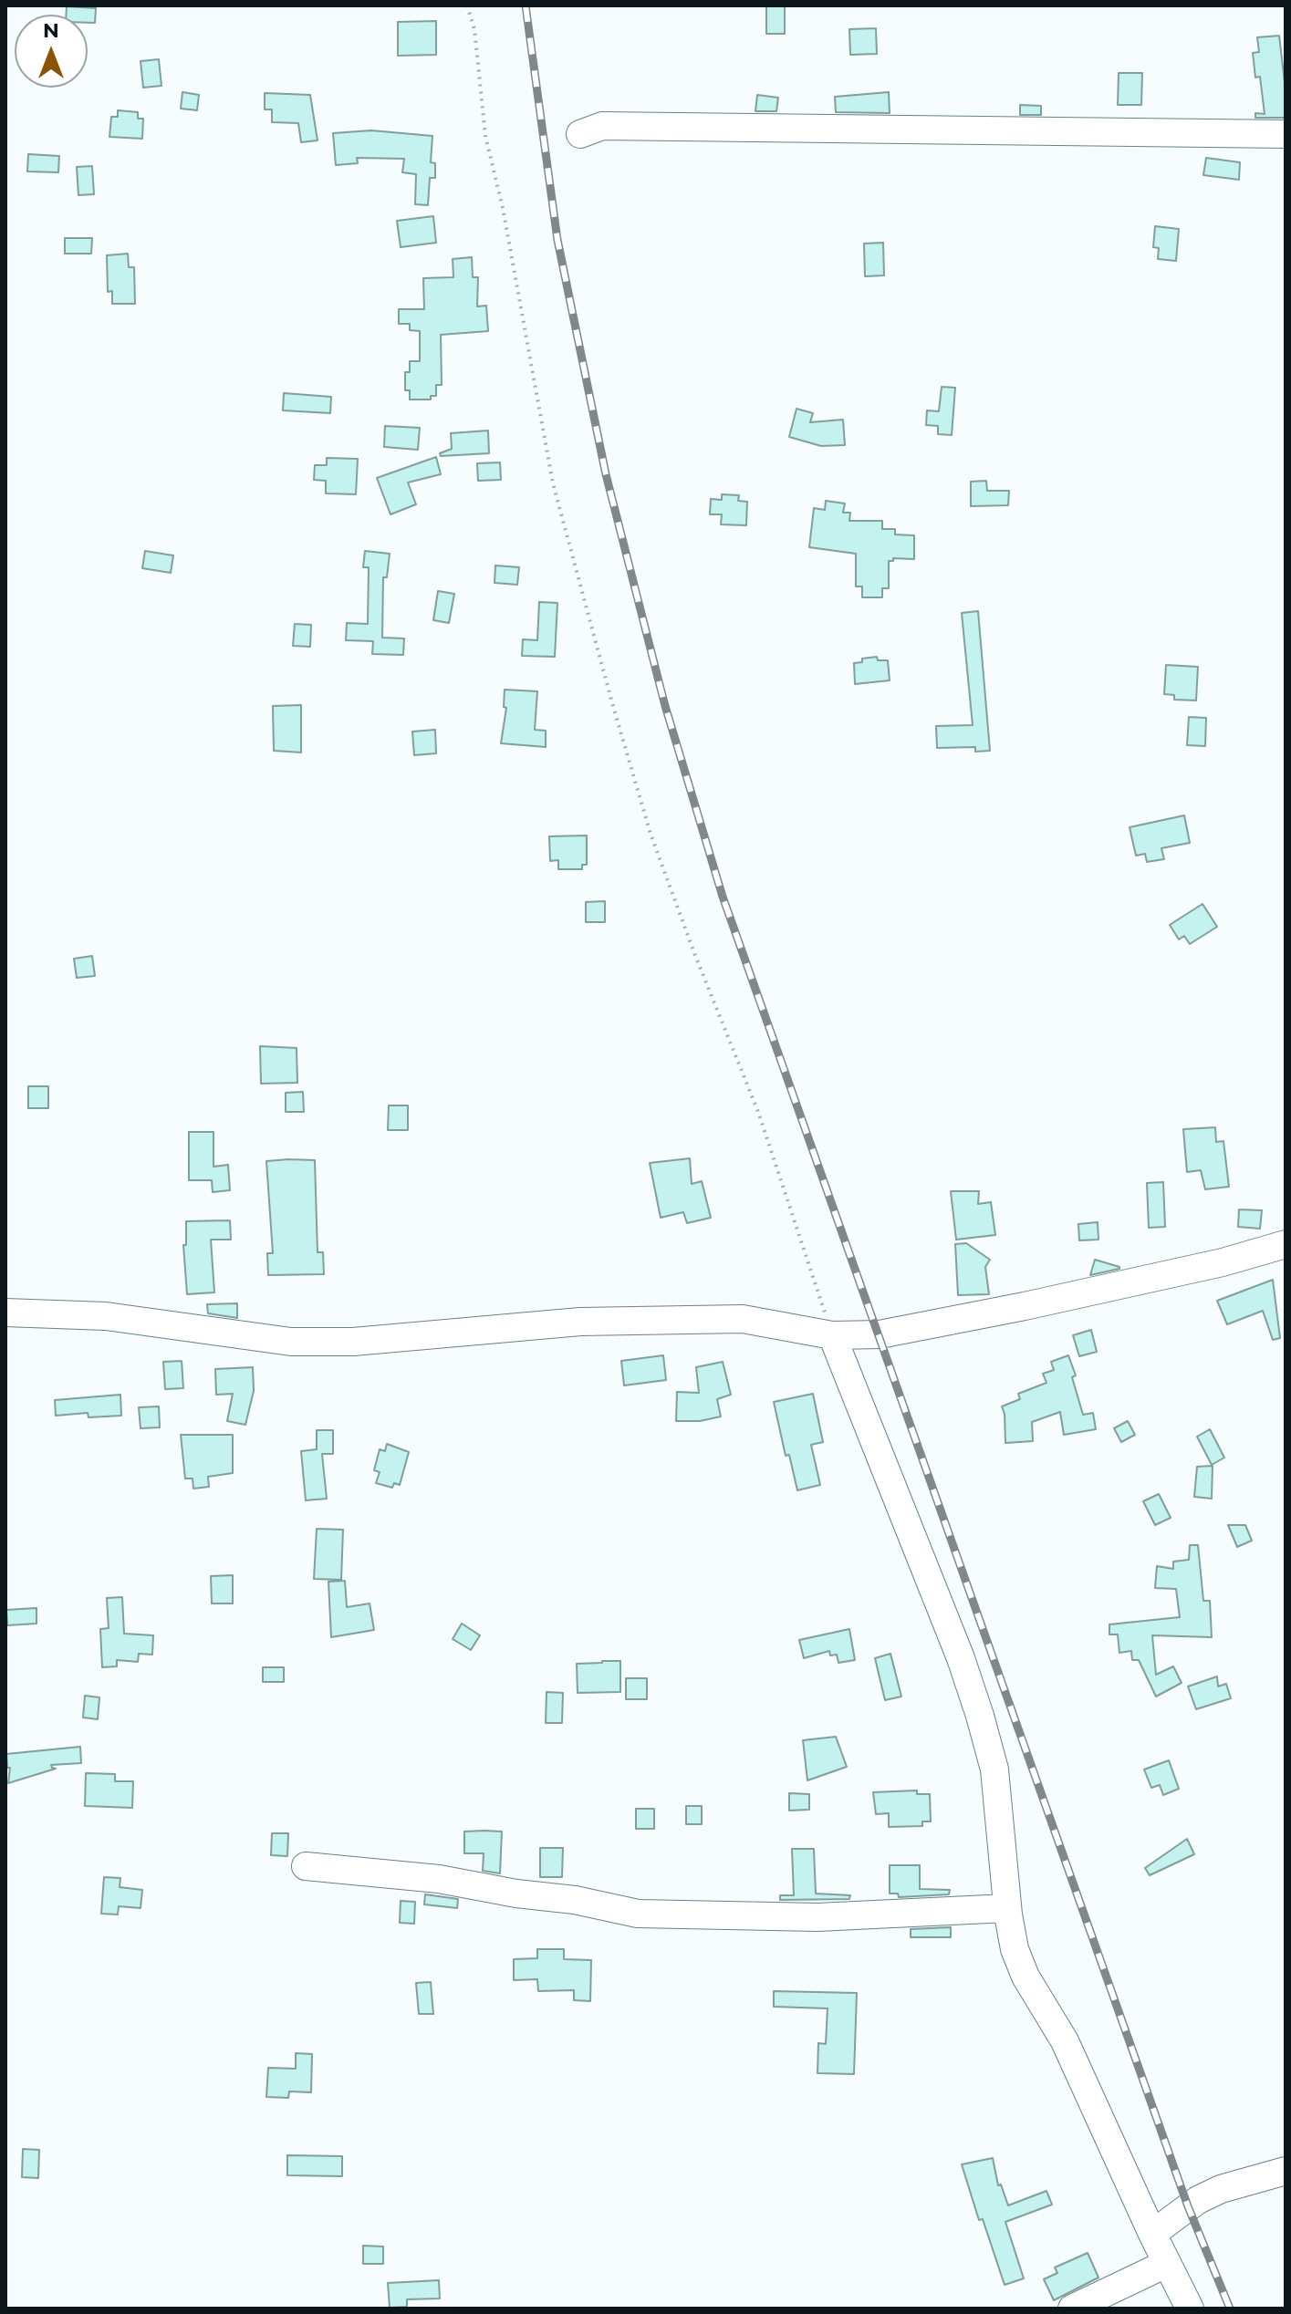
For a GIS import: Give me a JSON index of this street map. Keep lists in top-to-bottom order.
{
  "north": "top"
}
